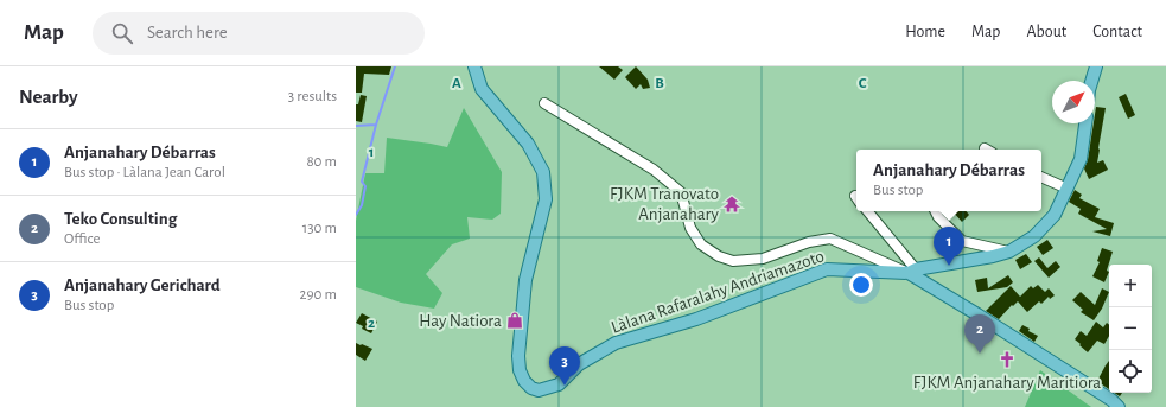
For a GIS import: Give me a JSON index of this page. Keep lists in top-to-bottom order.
{
  "streets": {
    "main road": ["Làlana Rafaralahy Andriamazoto"]
  },
  "places": {
    "temple": ["FJKM Tranovato Anjanahary"],
    "shop": ["Hay Natiora"],
    "church": ["FJKM Anjanahary Maritiora"]
  },
  "north": "top right",
  "page": {
    "header": "Map",
    "search": "Search here",
    "nav": [
      "Home",
      "Map",
      "About",
      "Contact"
    ],
    "heading": ["Nearby", "3 results"],
    "list": [
      {
        "mark": "1",
        "name": "Anjanahary Débarras",
        "note": "Bus stop · Làlana Jean Carol",
        "value": "80 m"
      },
      {
        "mark": "2",
        "name": "Teko Consulting",
        "note": "Office",
        "value": "130 m"
      },
      {
        "mark": "3",
        "name": "Anjanahary Gerichard",
        "note": "Bus stop",
        "value": "290 m"
      }
    ],
    "popup": ["Anjanahary Débarras", "Bus stop"],
    "pins": ["1", "2", "3"],
    "map_buttons": ["+", "−"]
  },
  "grid": {
    "columns": ["A", "B", "C"],
    "rows": ["1", "2"]
  }
}
